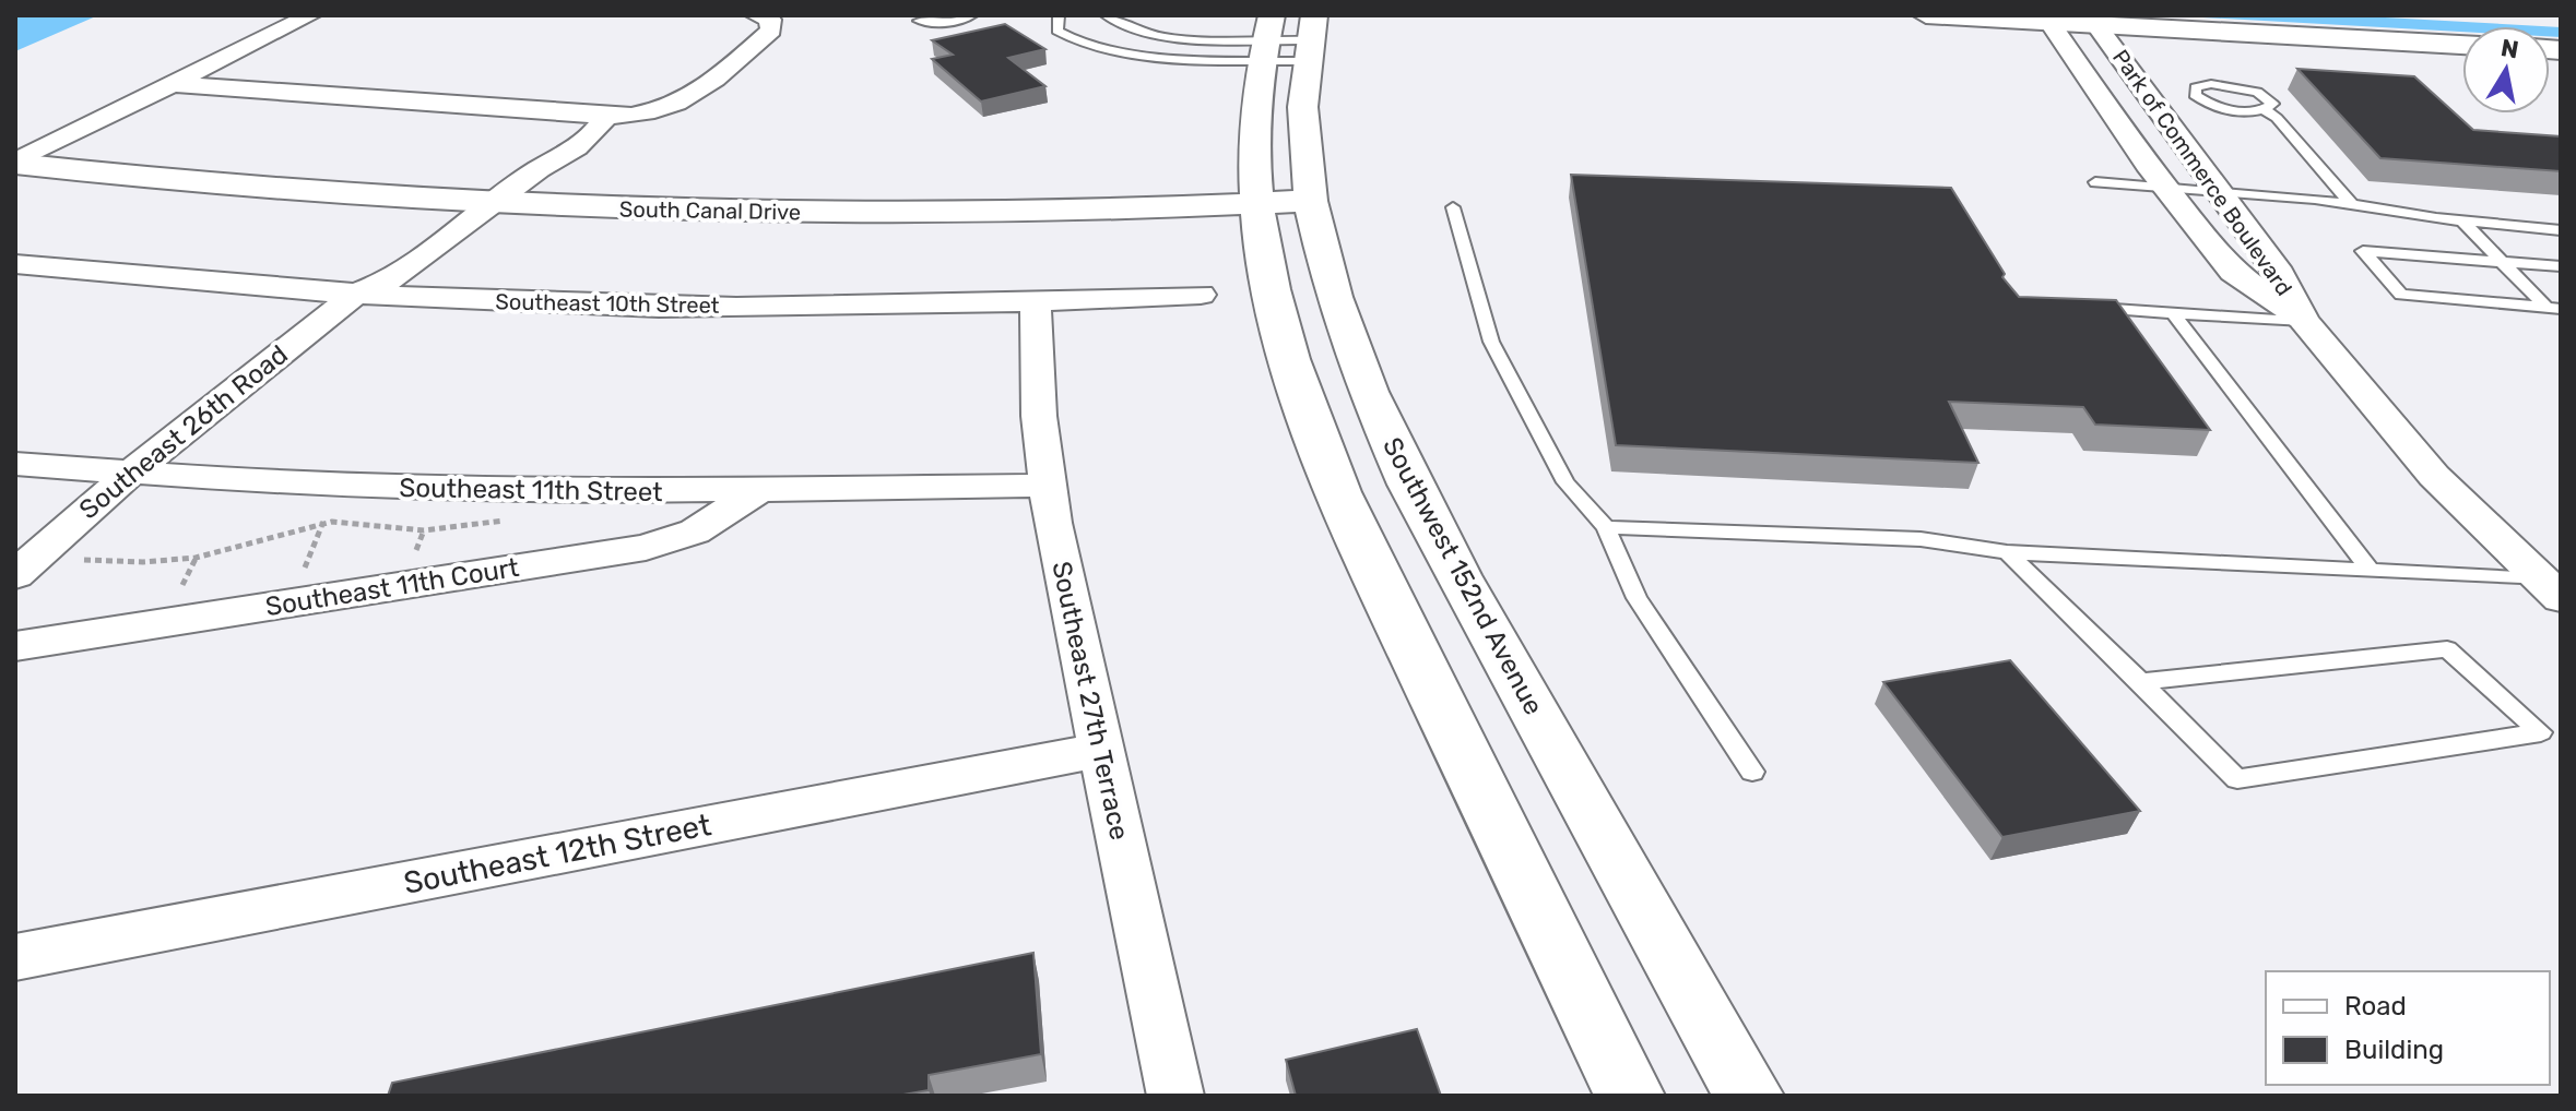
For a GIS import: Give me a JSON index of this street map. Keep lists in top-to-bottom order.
{
  "streets": {
    "street": [
      "Park of Commerce Boulevard",
      "South Canal Drive",
      "Southeast 10th Street",
      "Southeast 26th Road",
      "Southeast 11th Street",
      "Southwest 152nd Avenue",
      "Southeast 11th Court",
      "Southeast 27th Terrace",
      "Southeast 12th Street"
    ]
  },
  "crossings": [
    ["South Canal Drive", "Southeast 26th Road"],
    ["South Canal Drive", "Southwest 152nd Avenue"],
    ["Southeast 10th Street", "Southeast 26th Road"],
    ["Southeast 10th Street", "Southeast 27th Terrace"],
    ["Southeast 26th Road", "Southeast 11th Street"],
    ["Southeast 11th Street", "Southeast 11th Court"],
    ["Southeast 11th Street", "Southeast 27th Terrace"],
    ["Southeast 27th Terrace", "Southeast 12th Street"]
  ],
  "legend": ["Road", "Building"],
  "north": "top"
}
